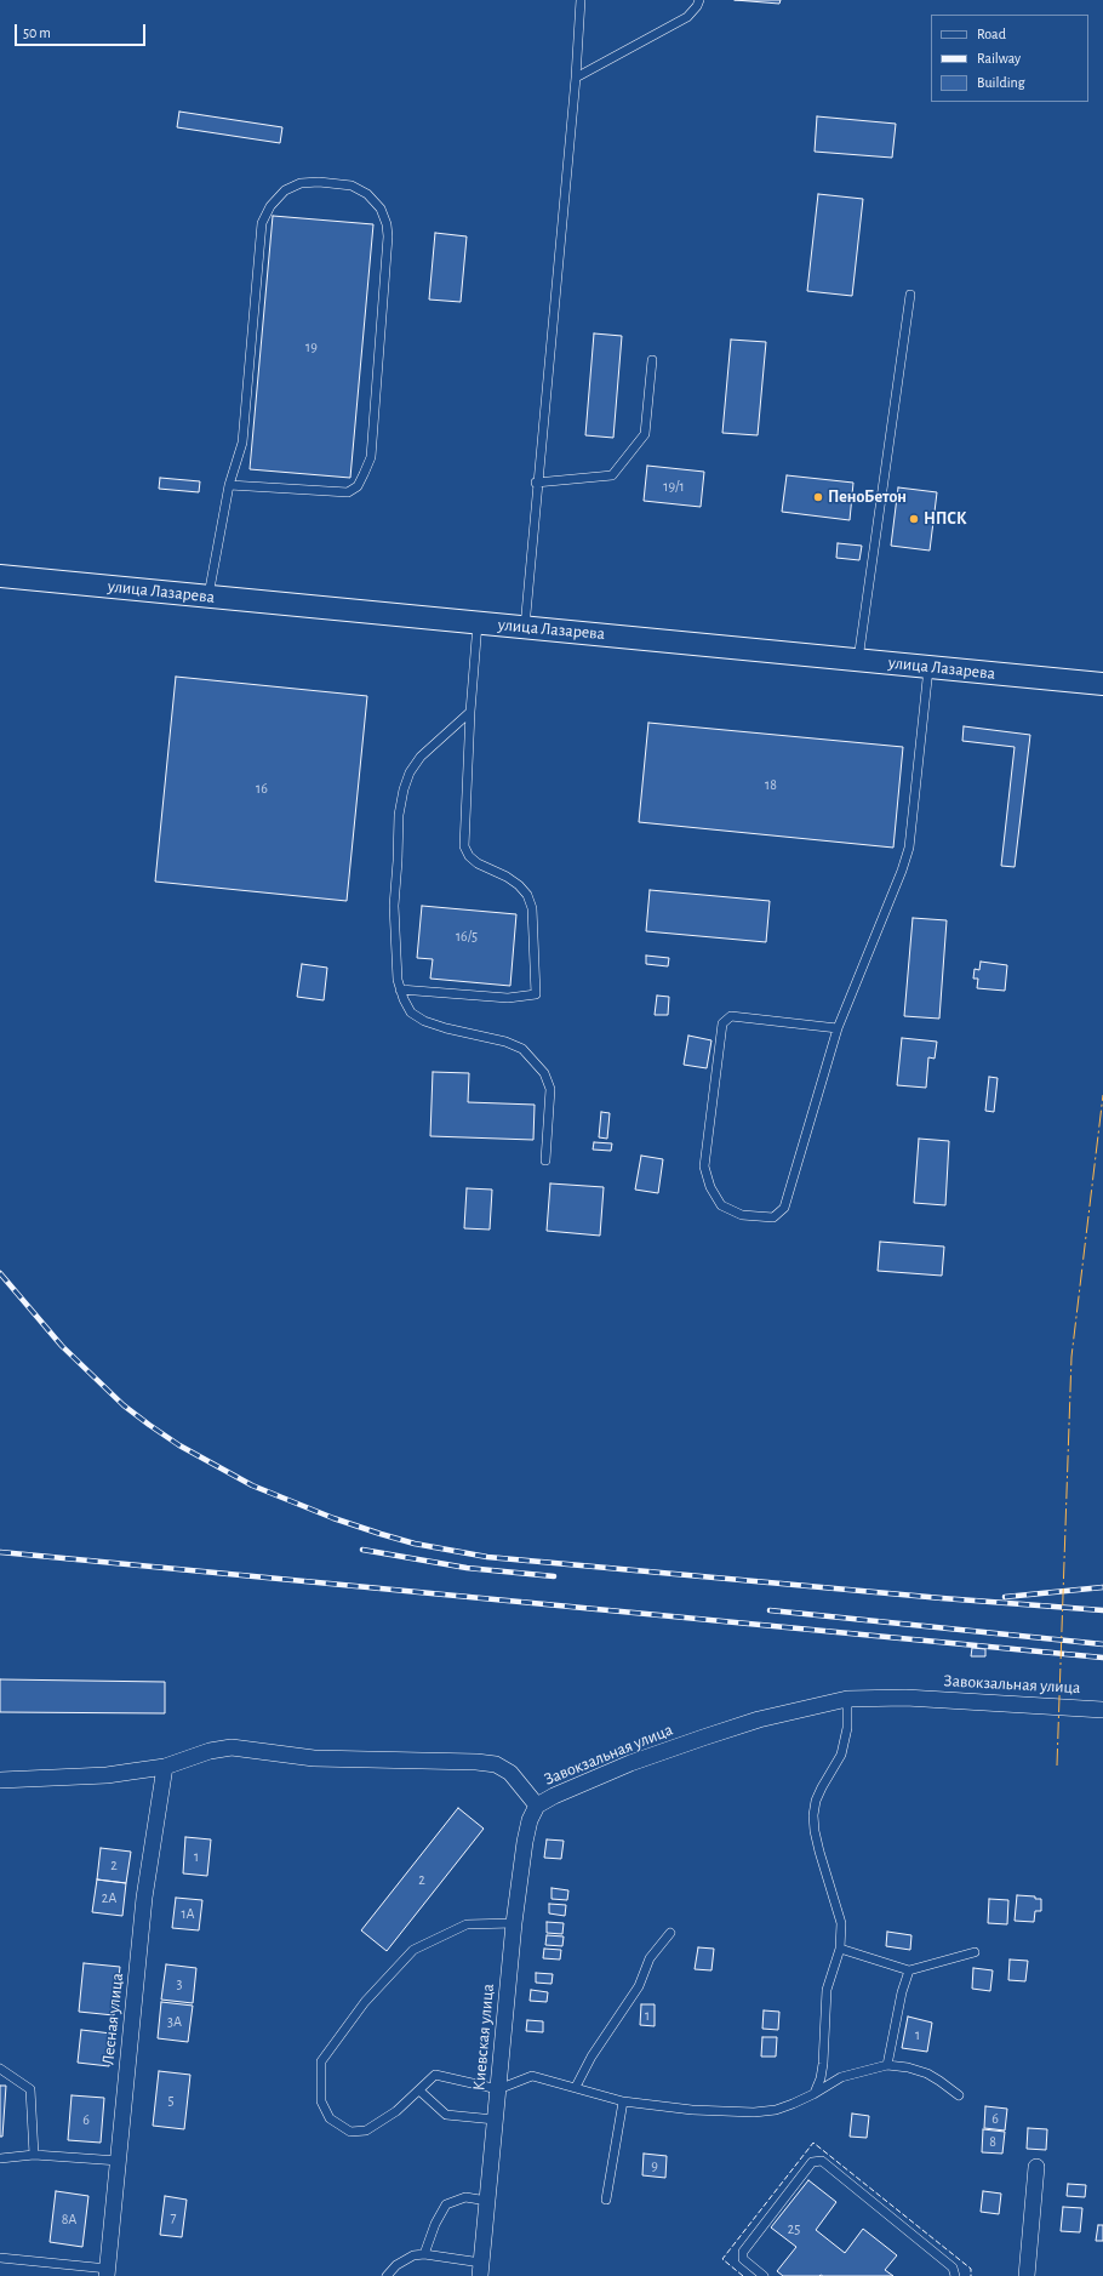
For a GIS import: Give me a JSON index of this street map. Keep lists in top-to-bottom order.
{
  "streets": {
    "main road": ["улица Лазарева"],
    "street": ["Завокзальная улица", "Лесная улица", "Киевская улица"]
  },
  "crossings": [
    ["Завокзальная улица", "Лесная улица"],
    ["Завокзальная улица", "Киевская улица"]
  ],
  "places": ["ПеноБетон", "НПСК"],
  "house_numbers": [
    "19",
    "19/1",
    "18",
    "16",
    "16/5",
    "1",
    "2",
    "2",
    "2А",
    "1А",
    "3",
    "1",
    "3А",
    "1",
    "5",
    "6",
    "6",
    "8",
    "9",
    "7",
    "8А",
    "25"
  ],
  "legend": ["Road", "Railway", "Building"],
  "scale_bar": "50 m"
}
